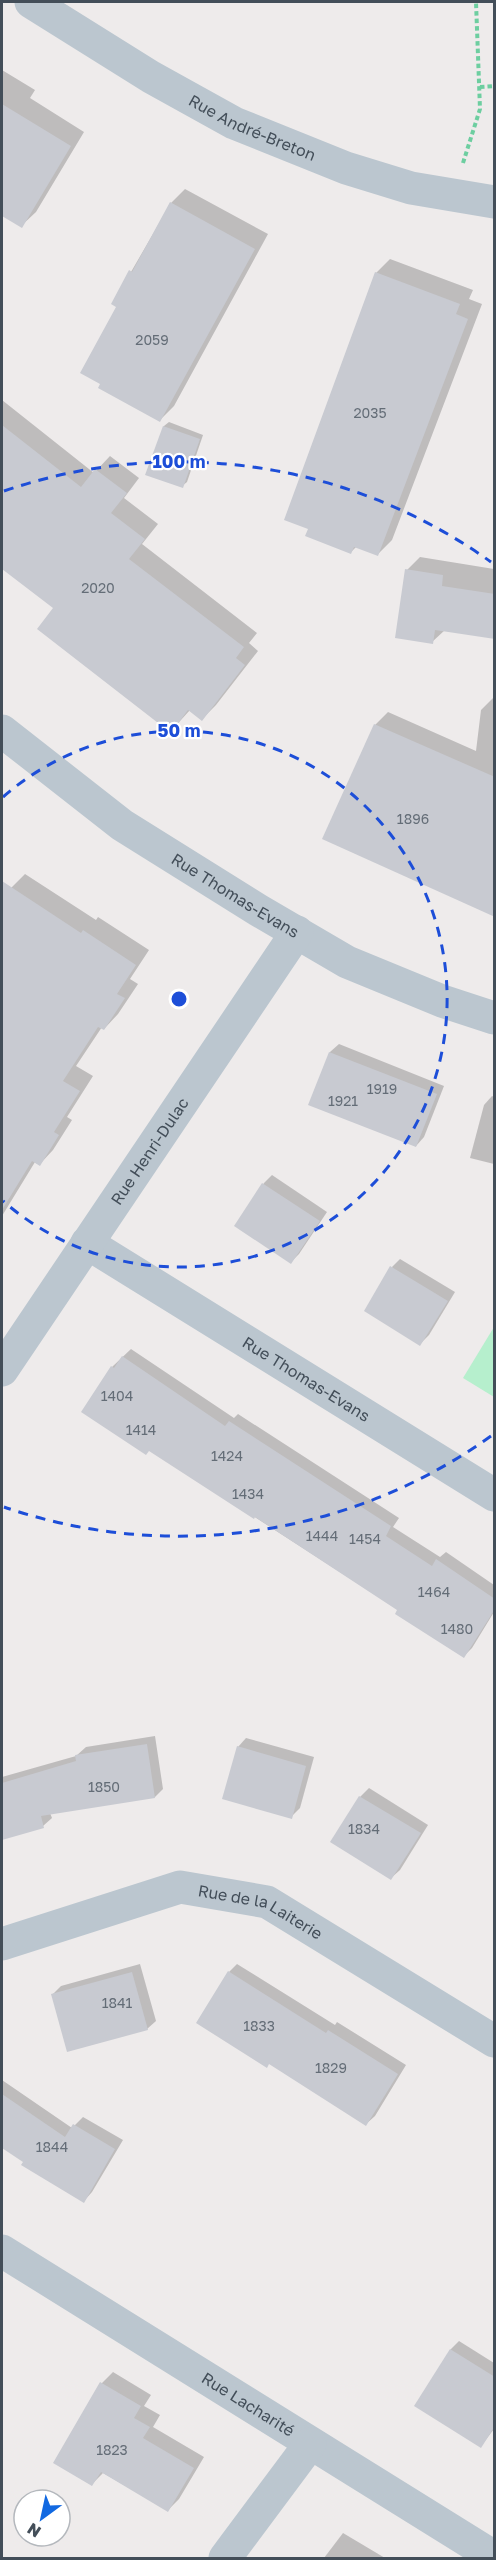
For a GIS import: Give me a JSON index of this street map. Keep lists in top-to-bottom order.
{
  "streets": {
    "street": [
      "Rue André-Breton",
      "Rue Thomas-Evans",
      "Rue Henri-Dulac",
      "Rue de la Laiterie",
      "Rue Lacharité"
    ]
  },
  "crossings": [
    ["Rue Thomas-Evans", "Rue Henri-Dulac"]
  ],
  "house_numbers": [
    "2059",
    "2035",
    "2020",
    "1896",
    "1919",
    "1921",
    "1404",
    "1414",
    "1424",
    "1434",
    "1444",
    "1454",
    "1464",
    "1480",
    "1850",
    "1834",
    "1841",
    "1833",
    "1829",
    "1844",
    "1823"
  ],
  "north": "bottom left",
  "rings": ["100 m", "50 m"]
}
